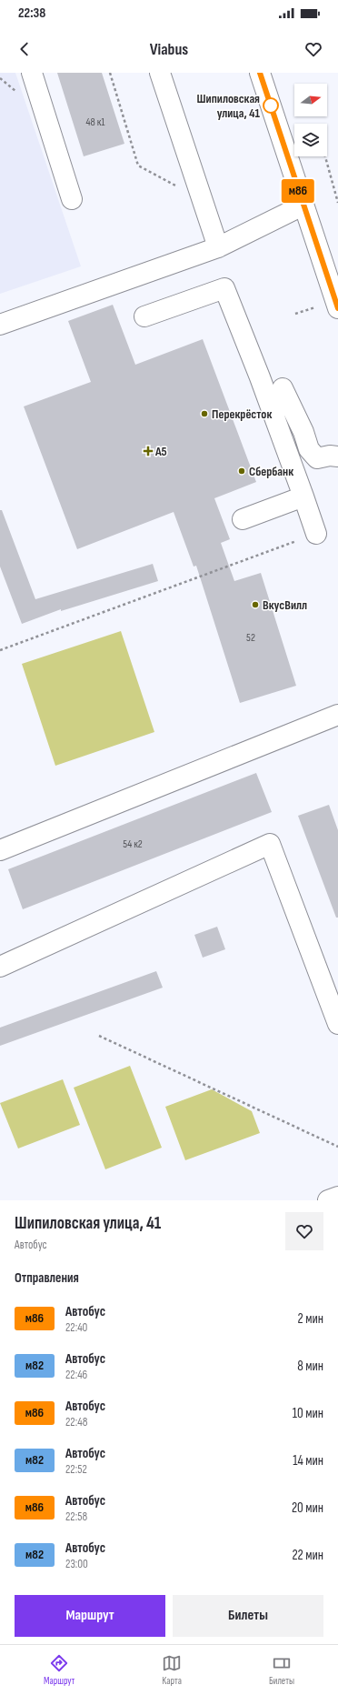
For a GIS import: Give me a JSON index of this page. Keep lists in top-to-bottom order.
{
  "places": {
    "other": [
      "Шипиловская улица, 41",
      "Перекрёсток",
      "Сбербанк",
      "ВкусВилл"
    ],
    "health": ["А5"]
  },
  "lines": ["bus line м86"],
  "house_numbers": ["48 к1", "52", "54 к2"],
  "north": "right",
  "page": {
    "status": "22:38",
    "header": "Viabus",
    "on_map": "м86",
    "heading": [
      ["Шипиловская улица, 41", "Автобус"],
      "Отправления"
    ],
    "list": [
      {
        "mark": "м86",
        "name": "Автобус",
        "note": "22:40",
        "value": "2 мин"
      },
      {
        "mark": "м82",
        "name": "Автобус",
        "note": "22:46",
        "value": "8 мин"
      },
      {
        "mark": "м86",
        "name": "Автобус",
        "note": "22:48",
        "value": "10 мин"
      },
      {
        "mark": "м82",
        "name": "Автобус",
        "note": "22:52",
        "value": "14 мин"
      },
      {
        "mark": "м86",
        "name": "Автобус",
        "note": "22:58",
        "value": "20 мин"
      },
      {
        "mark": "м82",
        "name": "Автобус",
        "note": "23:00",
        "value": "22 мин"
      }
    ],
    "buttons": ["Маршрут", "Билеты"],
    "tabs": ["Маршрут", "Карта", "Билеты"]
  }
}
